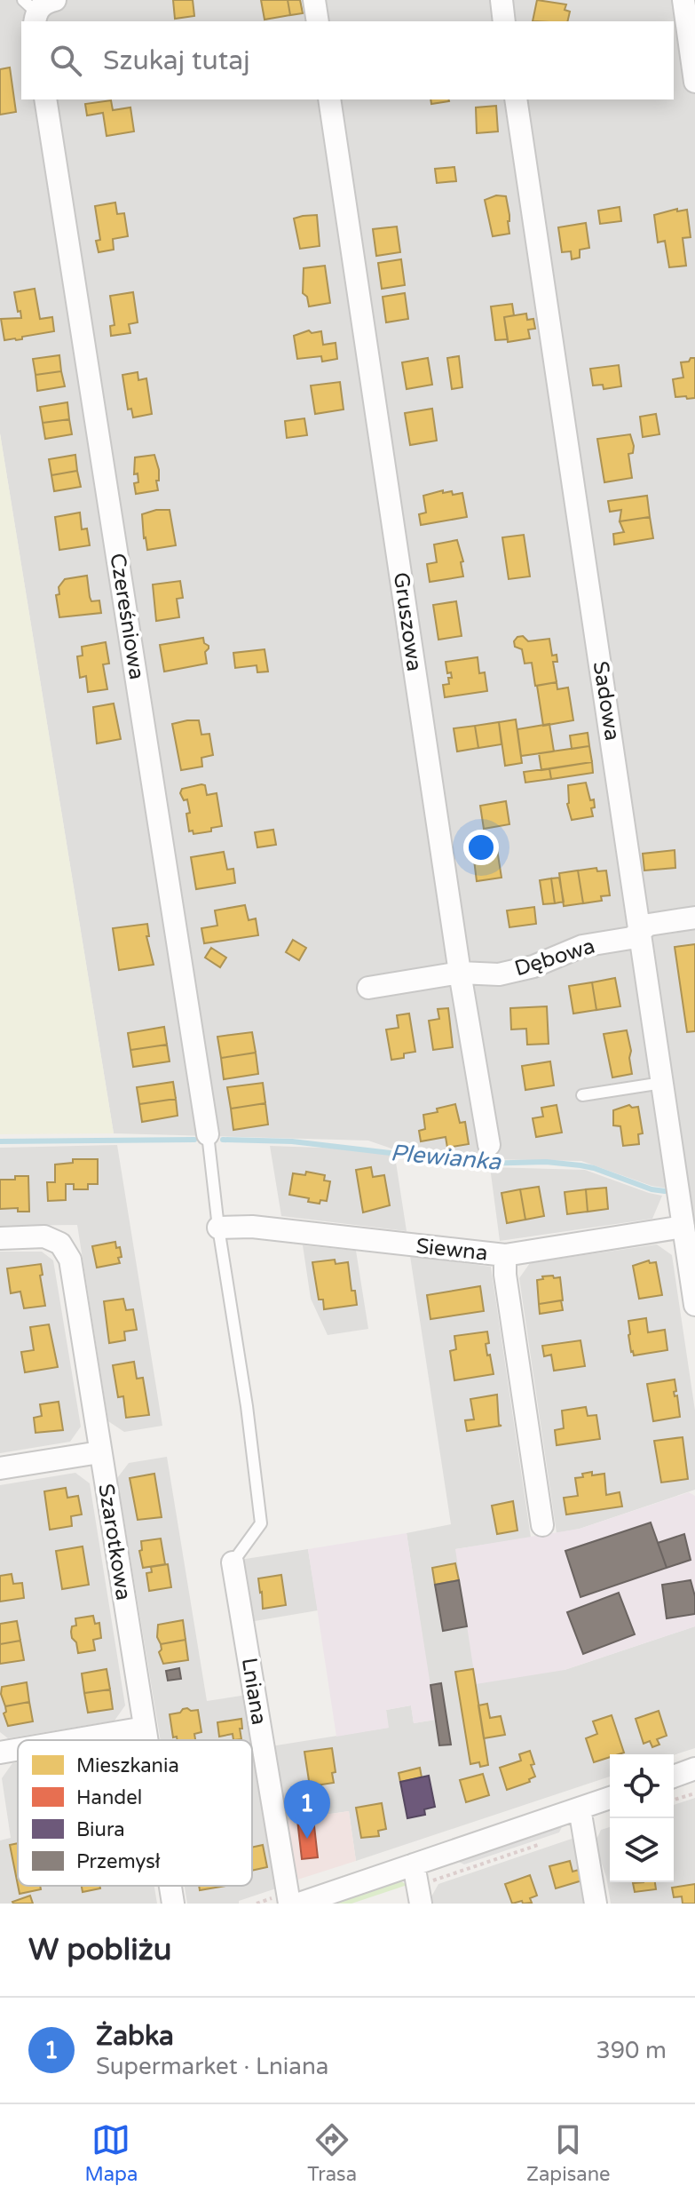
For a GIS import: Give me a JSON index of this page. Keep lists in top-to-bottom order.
{
  "streets": {
    "street": [
      "Czereśniowa",
      "Gruszowa",
      "Sadowa",
      "Dębowa",
      "Siewna",
      "Szarotkowa",
      "Lniana"
    ]
  },
  "crossings": [
    ["Gruszowa", "Dębowa"],
    ["Sadowa", "Dębowa"],
    ["Sadowa", "Siewna"]
  ],
  "water": ["Plewianka"],
  "legend": [
    "Mieszkania",
    "Handel",
    "Biura",
    "Przemysł"
  ],
  "page": {
    "search": "Szukaj tutaj",
    "pins": "1",
    "heading": "W pobliżu",
    "list": [
      {
        "mark": "1",
        "name": "Żabka",
        "note": "Supermarket · Lniana",
        "value": "390 m"
      }
    ],
    "nav": ["Mapa", "Trasa", "Zapisane"]
  }
}
